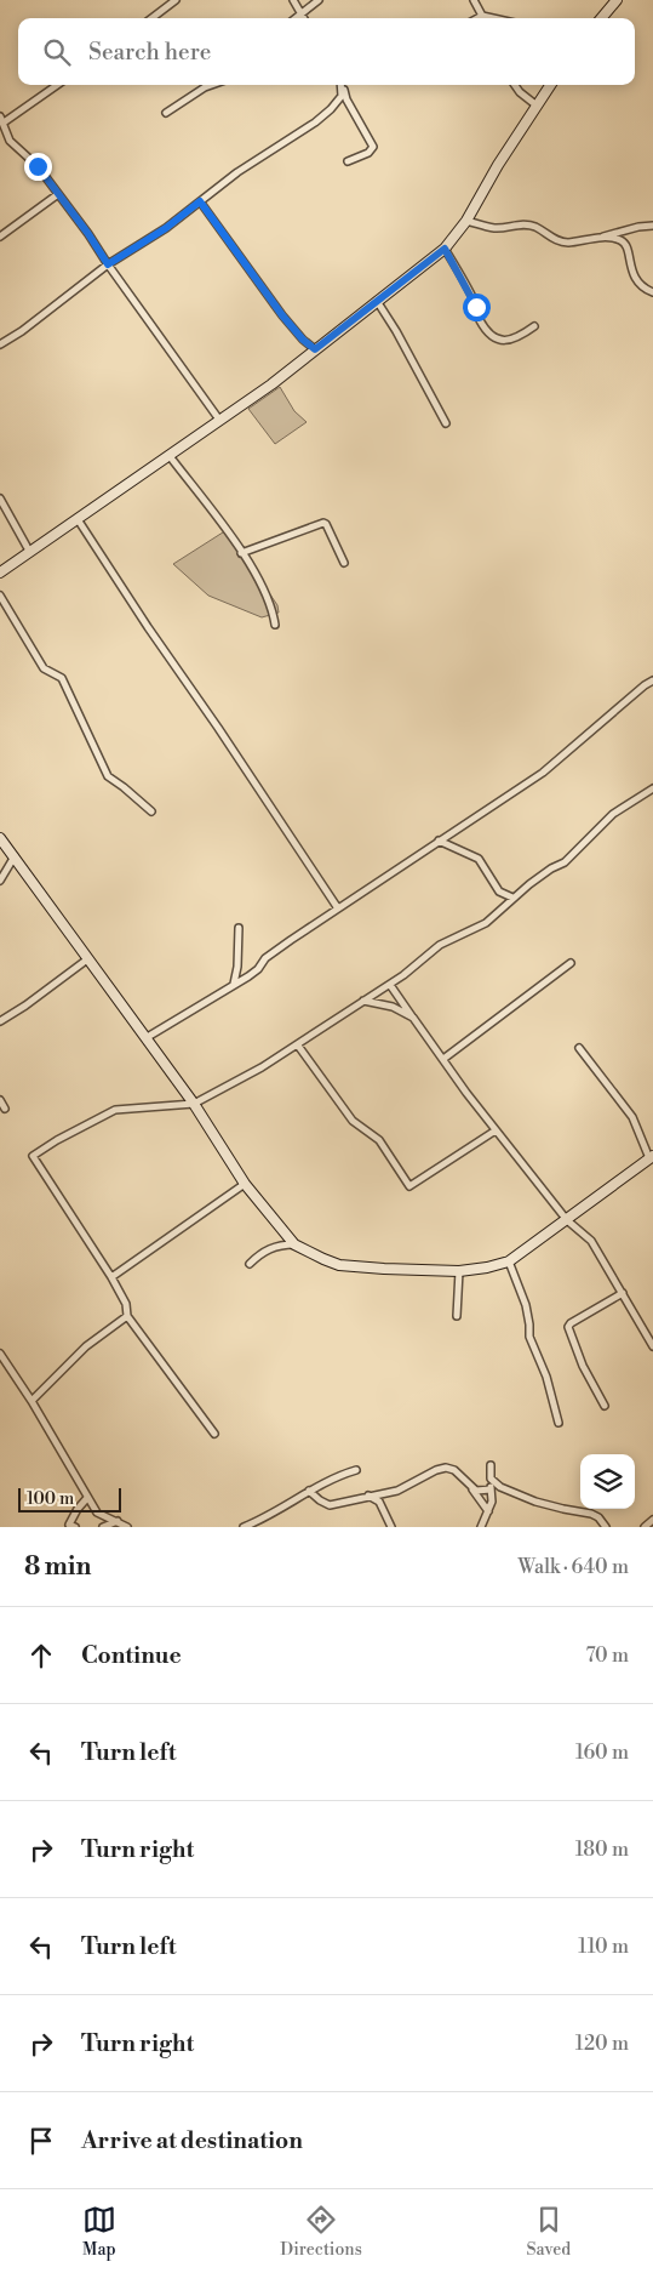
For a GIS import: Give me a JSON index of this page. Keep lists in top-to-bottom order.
{
  "scale_bar": "100 m",
  "page": {
    "search": "Search here",
    "scale": "100 m",
    "heading": ["8 min", "Walk · 640 m"],
    "list": [
      ["Continue", "70 m"],
      ["Turn left", "160 m"],
      ["Turn right", "180 m"],
      ["Turn left", "110 m"],
      ["Turn right", "120 m"],
      "Arrive at destination"
    ],
    "nav": ["Map", "Directions", "Saved"]
  }
}
